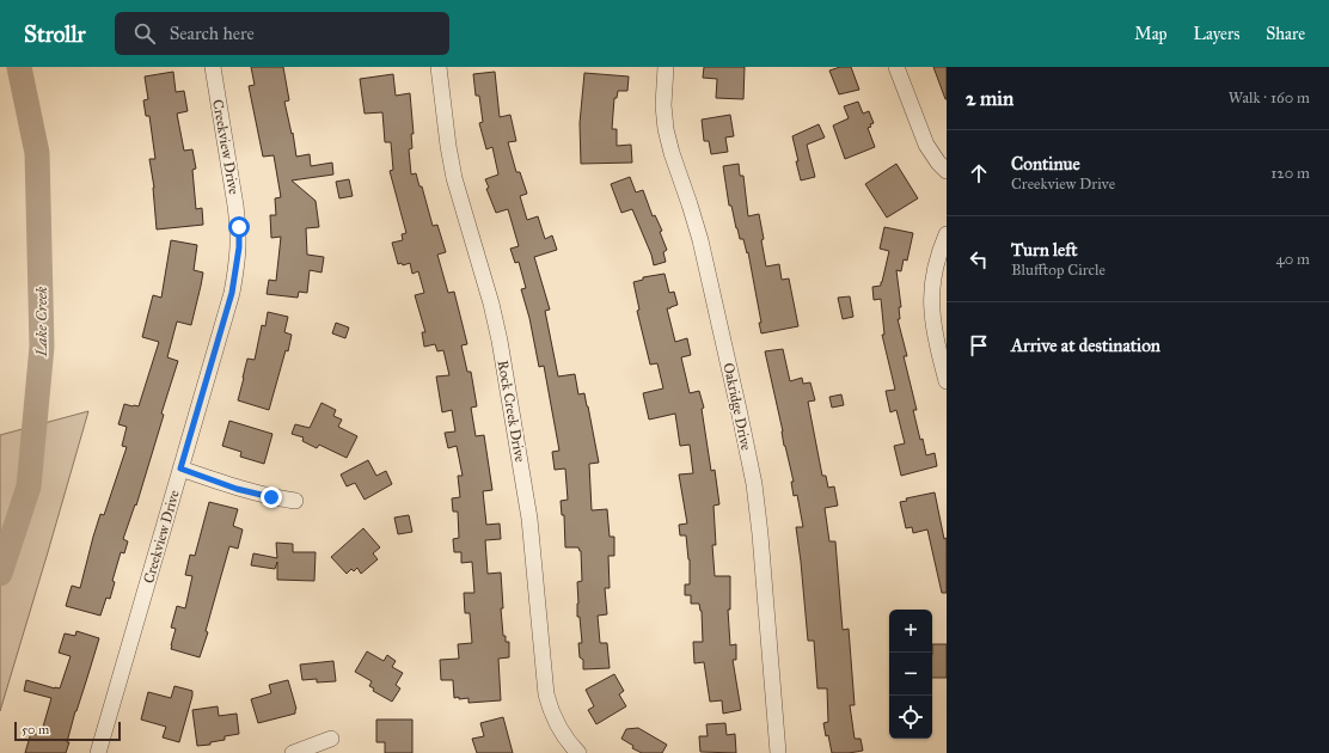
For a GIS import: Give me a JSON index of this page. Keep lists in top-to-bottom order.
{
  "streets": {
    "street": ["Creekview Drive", "Oakridge Drive", "Rock Creek Drive"]
  },
  "water": ["Lake Creek"],
  "scale_bar": "50 m",
  "page": {
    "header": "Strollr",
    "search": "Search here",
    "nav": ["Map", "Layers", "Share"],
    "heading": ["2 min", "Walk · 160 m"],
    "list": [
      ["Continue", "Creekview Drive", "120 m"],
      ["Turn left", "Blufftop Circle", "40 m"],
      "Arrive at destination"
    ],
    "map_buttons": ["+", "−"],
    "scale": "50 m"
  }
}
